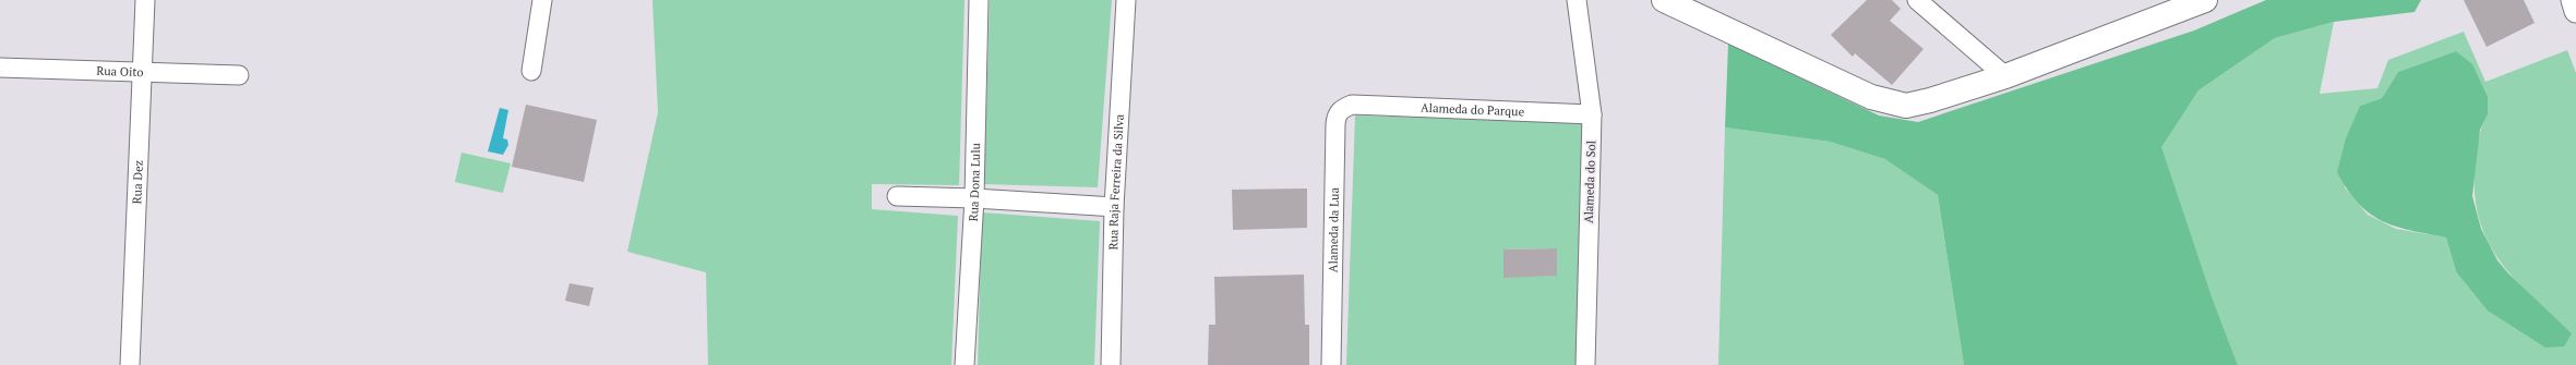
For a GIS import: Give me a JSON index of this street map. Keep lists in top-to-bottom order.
{
  "streets": {
    "street": [
      "Rua Oito",
      "Alameda do Parque",
      "Rua Raja Ferreira da Silva",
      "Alameda do Sol",
      "Rua Dez",
      "Rua Dona Lulu",
      "Alameda da Lua"
    ]
  },
  "crossings": [
    ["Rua Oito", "Rua Dez"],
    ["Alameda do Parque", "Alameda do Sol"],
    ["Alameda do Parque", "Alameda da Lua"]
  ]
}
